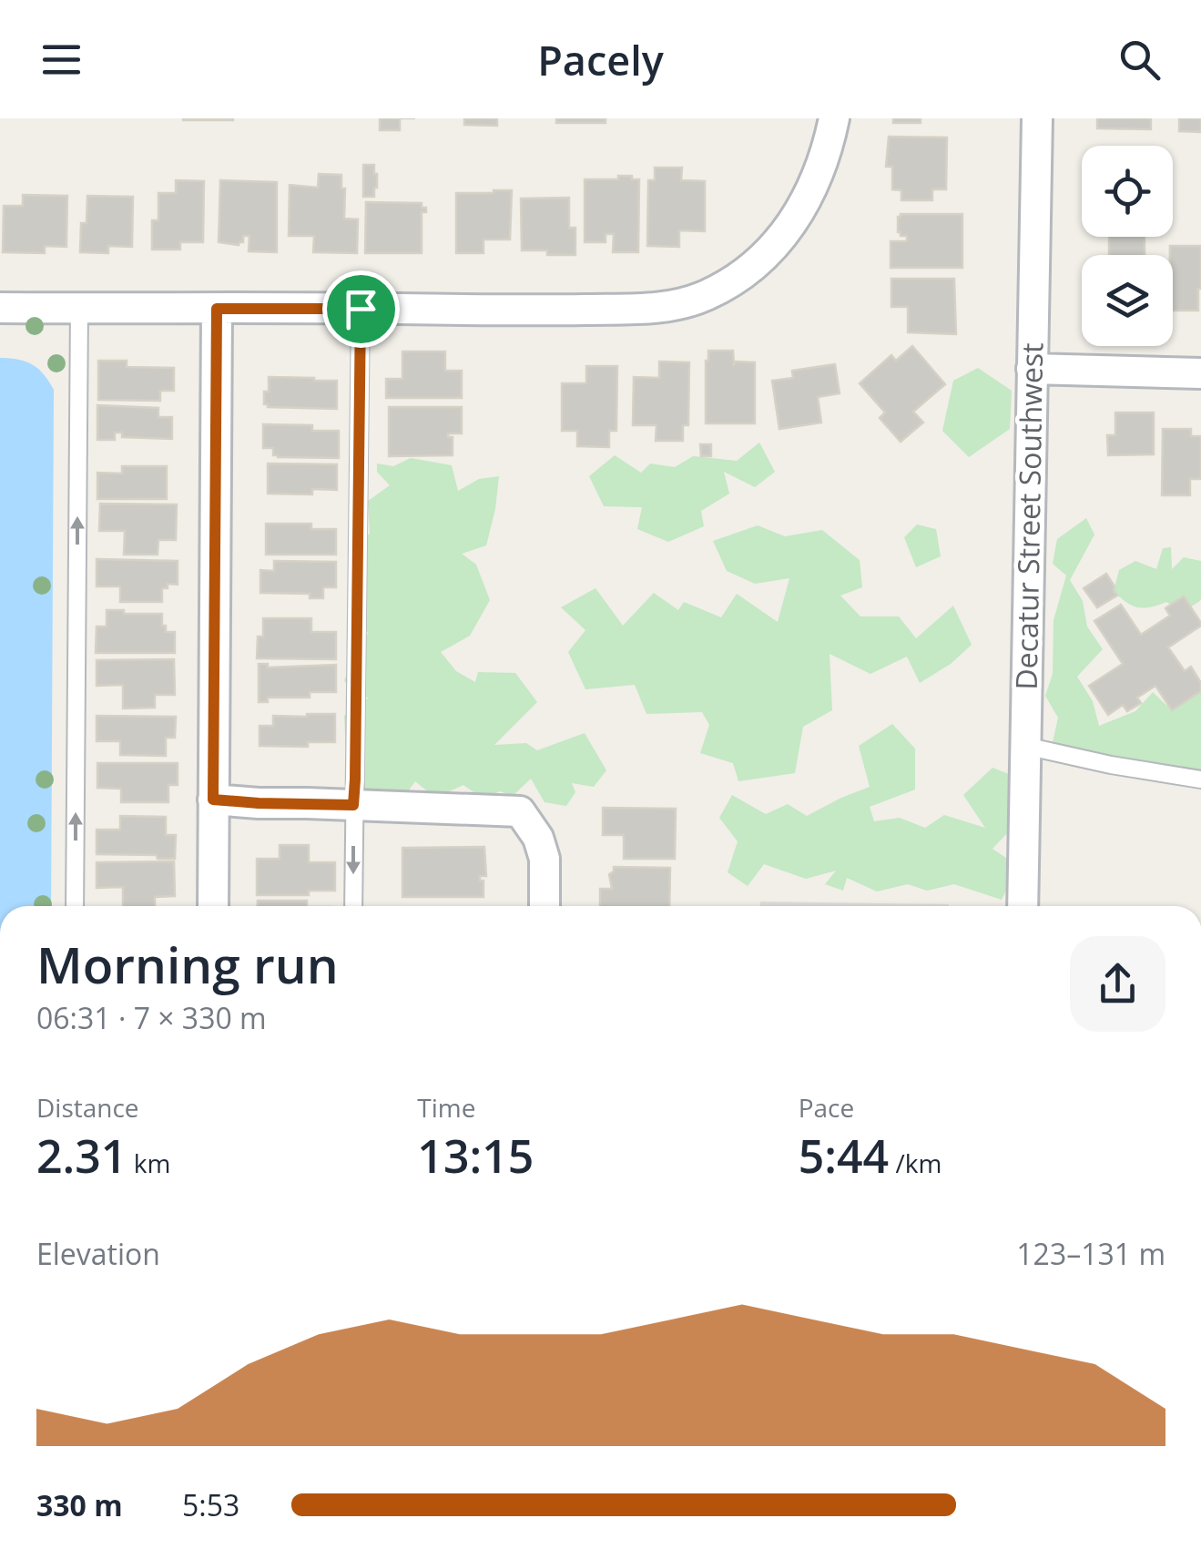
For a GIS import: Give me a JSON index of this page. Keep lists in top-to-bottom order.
{
  "streets": {
    "street": ["Decatur Street Southwest"]
  },
  "page": {
    "header": "Pacely",
    "heading": ["Morning run", "06:31 · 7 × 330 m"],
    "stats": [
      ["Distance", "2.31 km"],
      ["Time", "13:15"],
      ["Pace", "5:44 /km"]
    ],
    "chart": ["Elevation", "123–131 m"],
    "list": [
      {
        "name": "330 m",
        "note": "5:53"
      }
    ]
  }
}
